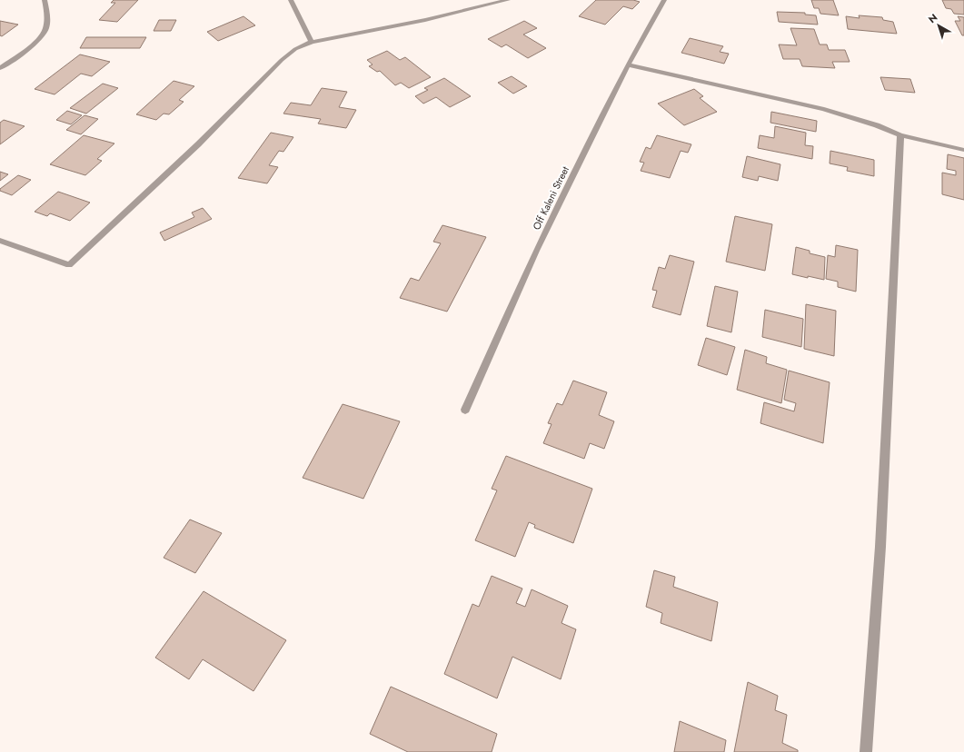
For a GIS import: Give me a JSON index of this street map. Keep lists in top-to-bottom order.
{
  "streets": {
    "street": ["Off Kaleni Street"]
  },
  "north": "top left"
}
